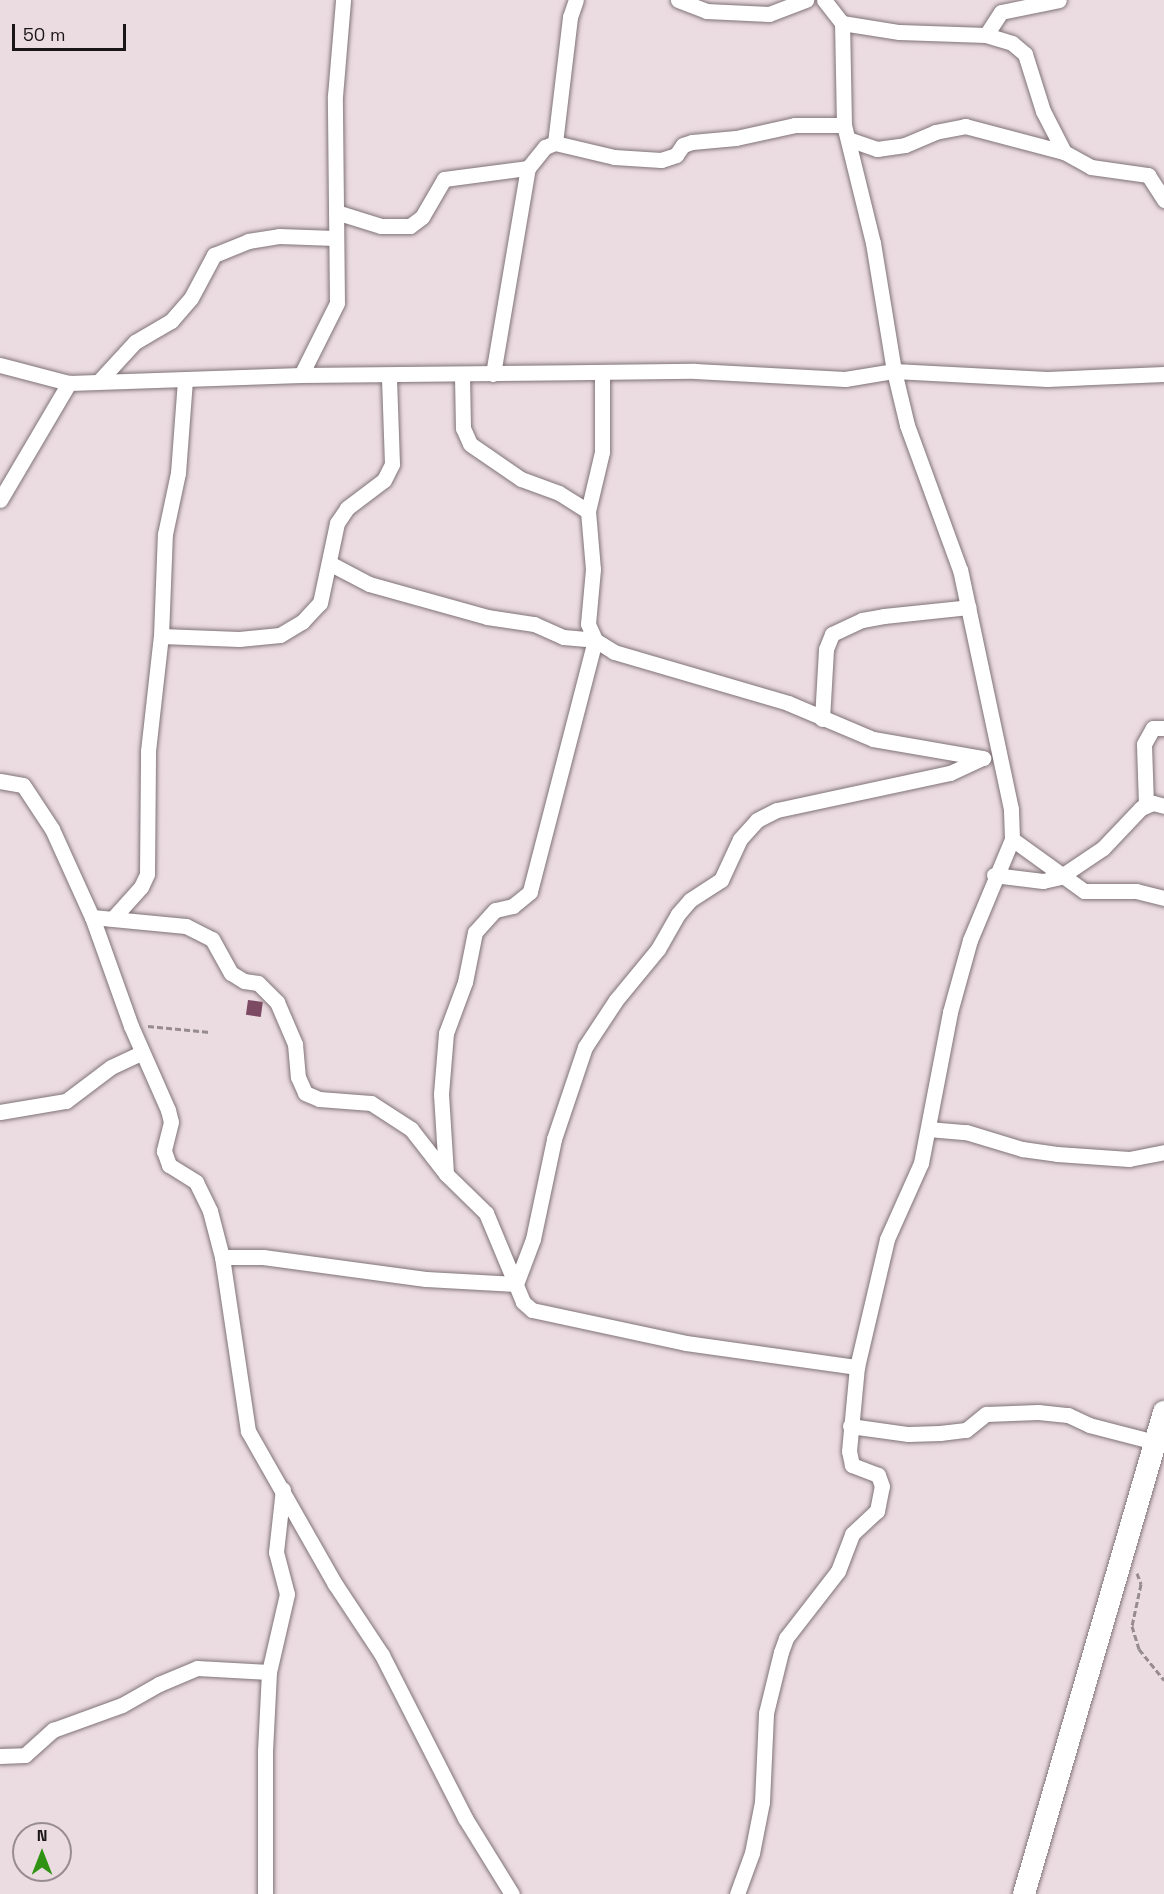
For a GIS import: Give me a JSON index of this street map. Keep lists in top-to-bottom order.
{
  "scale_bar": "50 m",
  "north": "top"
}
